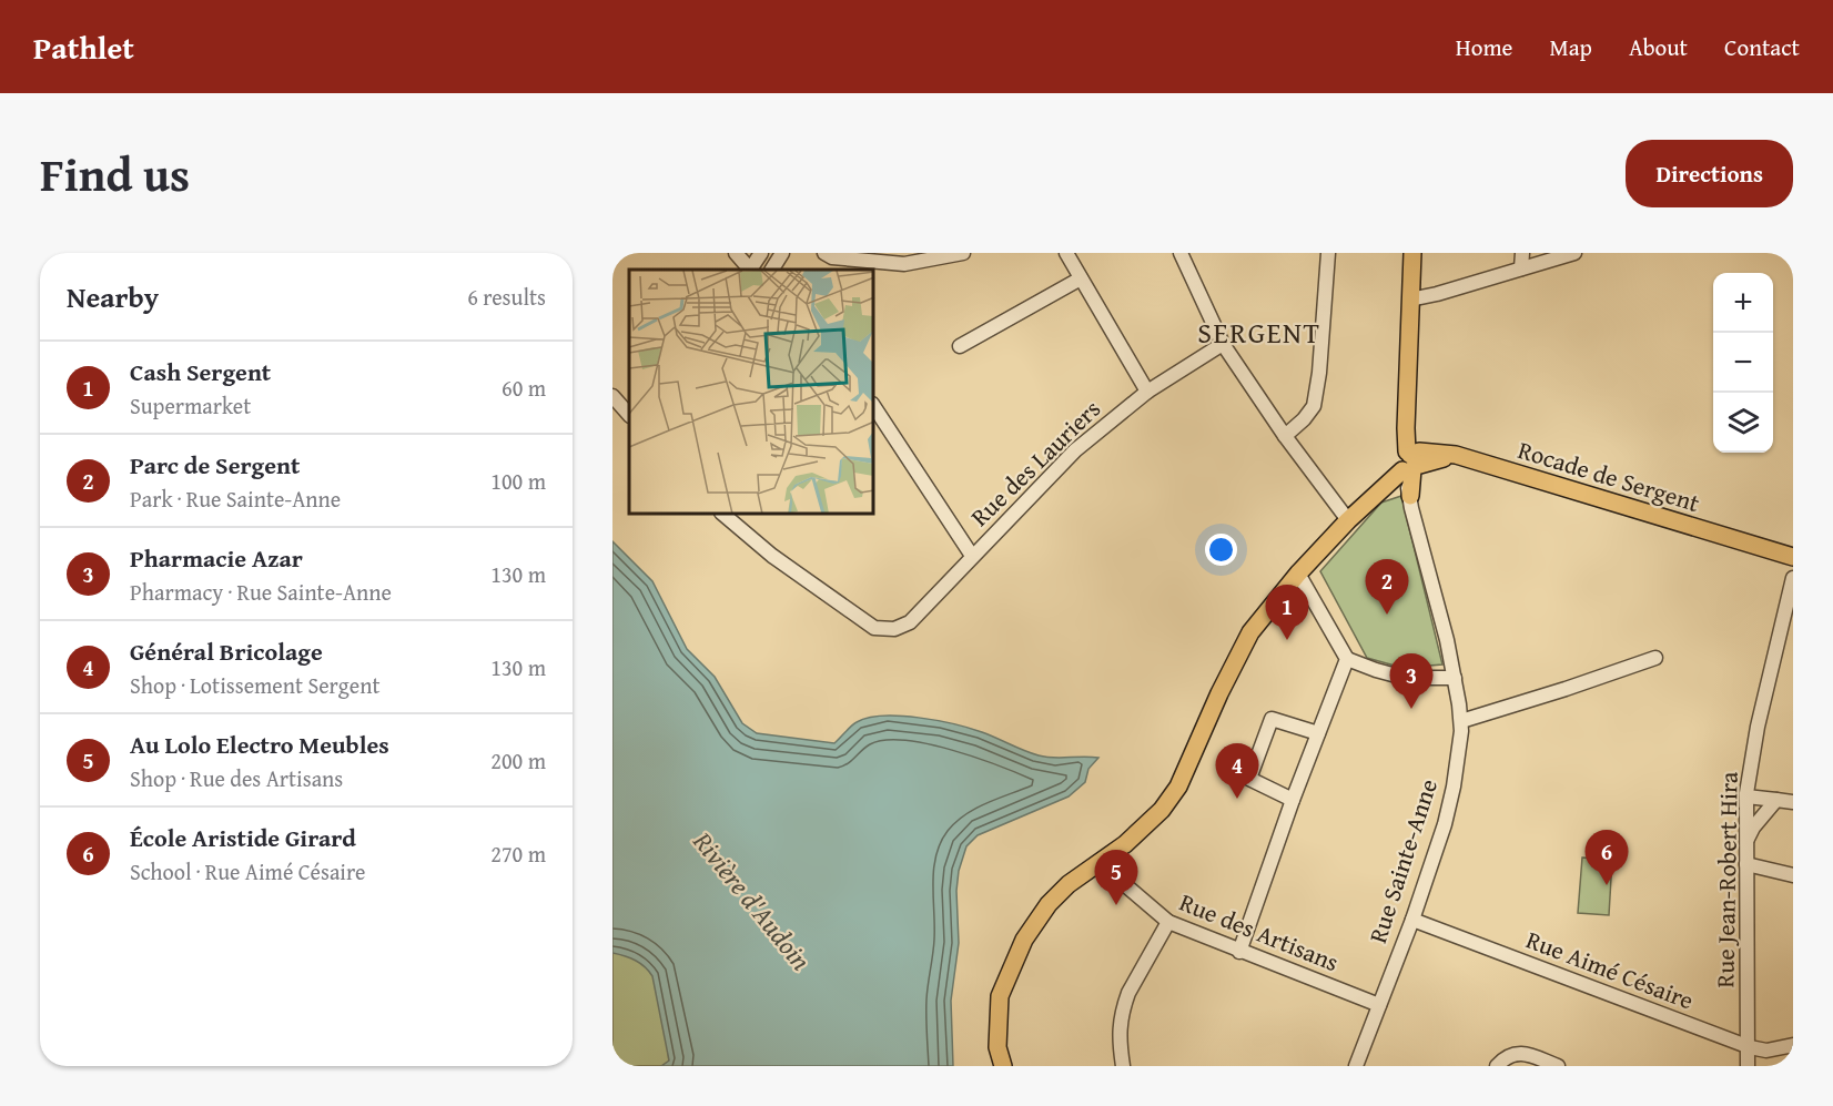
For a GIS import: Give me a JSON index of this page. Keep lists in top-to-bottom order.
{
  "streets": {
    "main road": ["Rocade de Sergent"],
    "street": [
      "Rue des Lauriers",
      "Rue Sainte-Anne",
      "Rue Jean-Robert Hira",
      "Rue des Artisans",
      "Rue Aimé Césaire"
    ]
  },
  "crossings": [
    ["Rue Sainte-Anne", "Rue des Artisans"],
    ["Rue Sainte-Anne", "Rue Aimé Césaire"],
    ["Rue Jean-Robert Hira", "Rue Aimé Césaire"]
  ],
  "districts": ["SERGENT"],
  "water": ["Rivière d'Audoin"],
  "page": {
    "header": "Pathlet",
    "nav": [
      "Home",
      "Map",
      "About",
      "Contact"
    ],
    "title": "Find us",
    "buttons": "Directions",
    "heading": ["Nearby", "6 results"],
    "map_buttons": ["+", "−"],
    "list": [
      {
        "mark": "1",
        "name": "Cash Sergent",
        "note": "Supermarket",
        "value": "60 m"
      },
      {
        "mark": "2",
        "name": "Parc de Sergent",
        "note": "Park · Rue Sainte-Anne",
        "value": "100 m"
      },
      {
        "mark": "3",
        "name": "Pharmacie Azar",
        "note": "Pharmacy · Rue Sainte-Anne",
        "value": "130 m"
      },
      {
        "mark": "4",
        "name": "Général Bricolage",
        "note": "Shop · Lotissement Sergent",
        "value": "130 m"
      },
      {
        "mark": "5",
        "name": "Au Lolo Electro Meubles",
        "note": "Shop · Rue des Artisans",
        "value": "200 m"
      },
      {
        "mark": "6",
        "name": "École Aristide Girard",
        "note": "School · Rue Aimé Césaire",
        "value": "270 m"
      }
    ],
    "pins": [
      "2",
      "1",
      "3",
      "4",
      "6",
      "5"
    ]
  }
}
